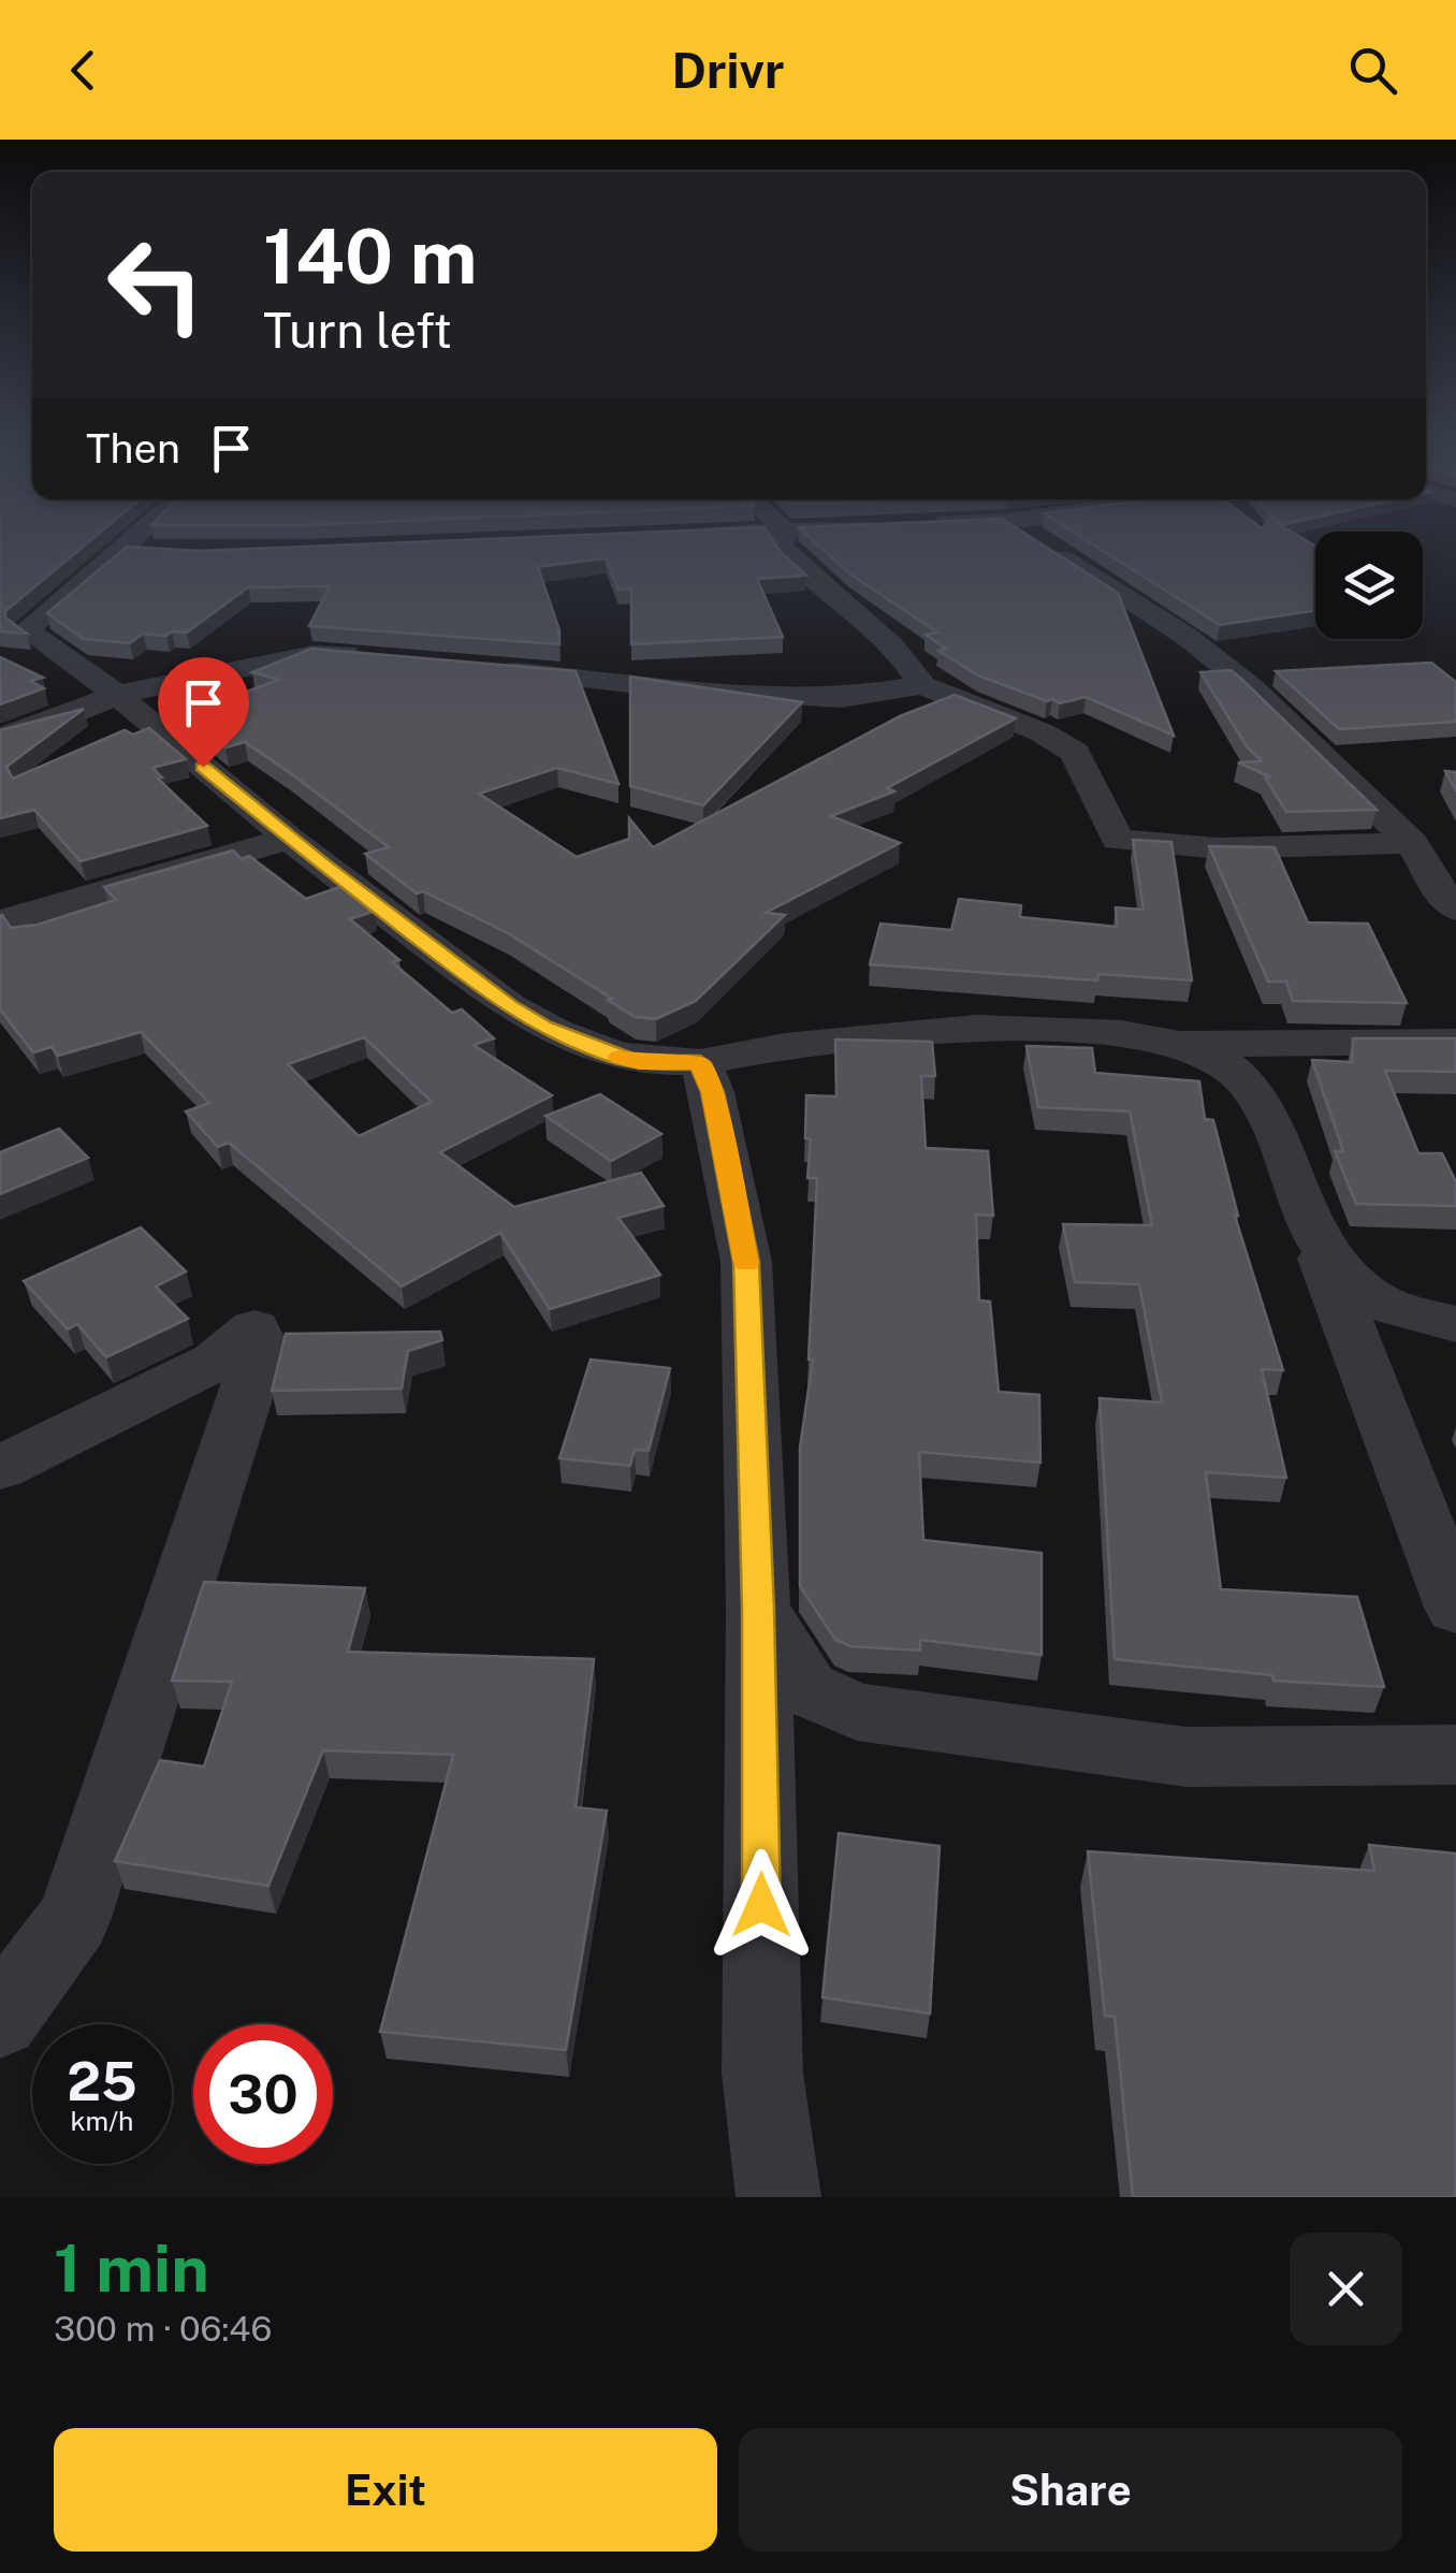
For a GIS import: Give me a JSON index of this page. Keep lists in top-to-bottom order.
{
  "page": {
    "header": "Drivr",
    "turn": ["140 m", "Turn left"],
    "then": "Then",
    "speed": "25 km/h",
    "limit": "30",
    "heading": ["1 min", "300 m · 06:46"],
    "buttons": ["Exit", "Share"]
  }
}
